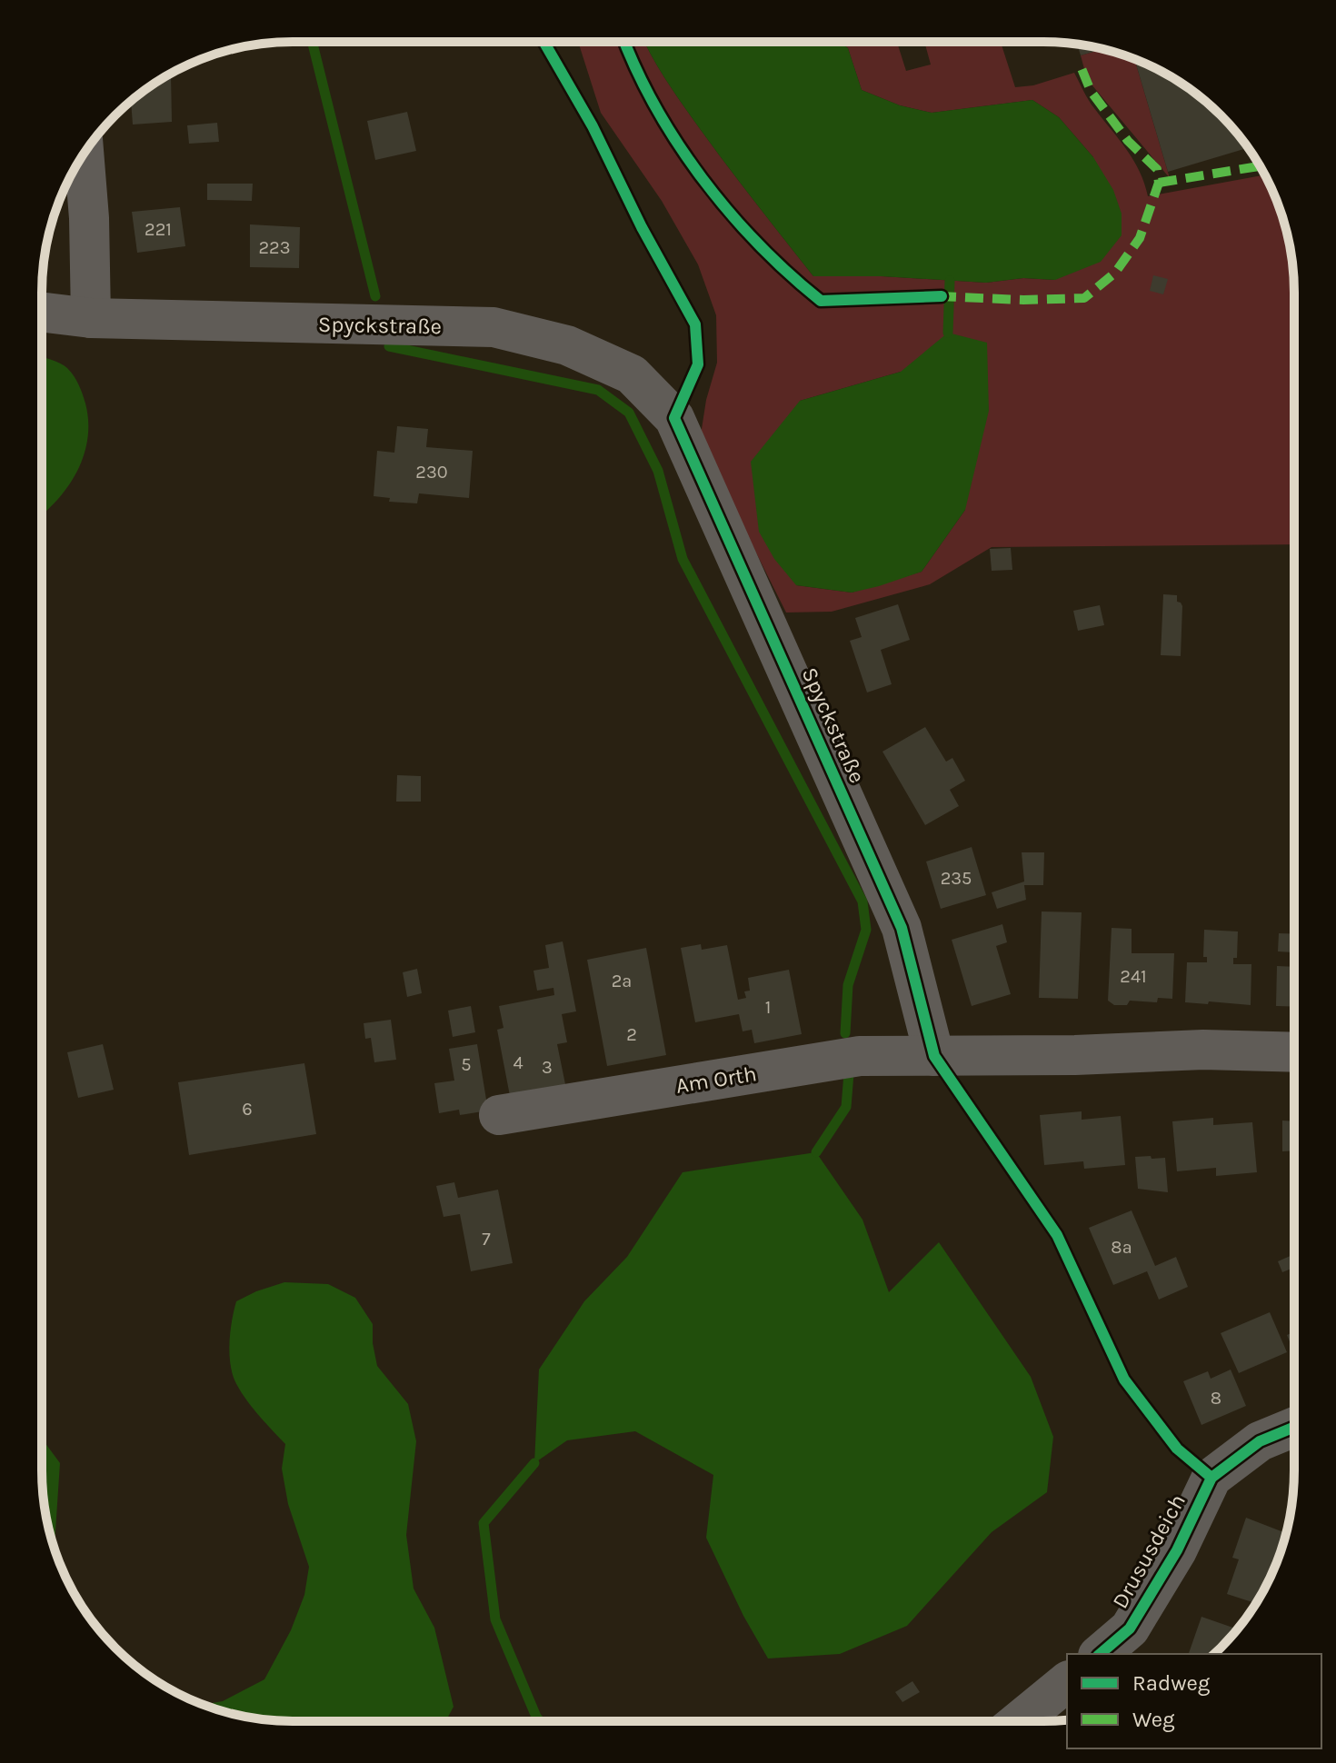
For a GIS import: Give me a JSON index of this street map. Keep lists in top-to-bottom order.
{
  "streets": {
    "street": ["Spyckstraße", "Am Orth", "Drususdeich"]
  },
  "crossings": [
    ["Spyckstraße", "Am Orth"]
  ],
  "house_numbers": [
    "221",
    "223",
    "230",
    "235",
    "241",
    "2a",
    "1",
    "2",
    "4",
    "5",
    "3",
    "6",
    "7",
    "8a",
    "8"
  ],
  "legend": ["Radweg", "Weg"]
}
